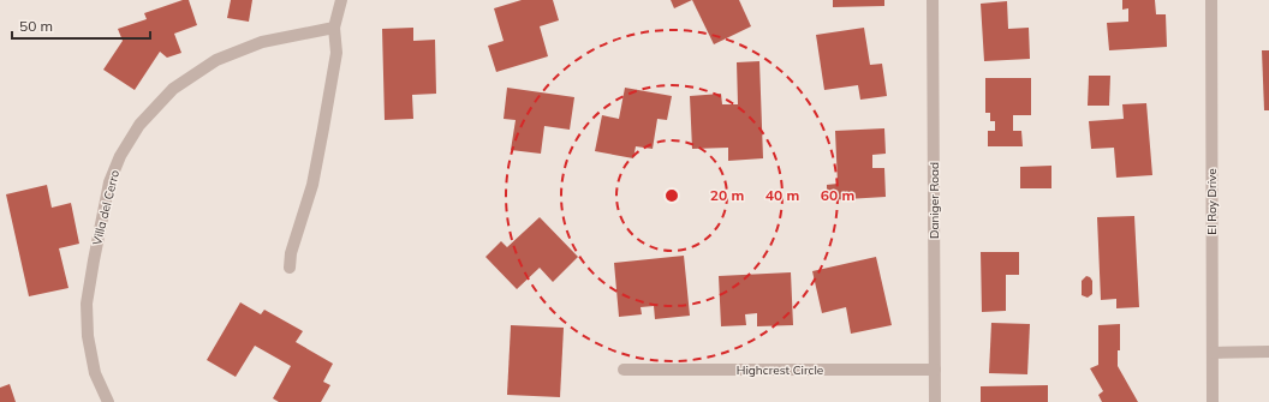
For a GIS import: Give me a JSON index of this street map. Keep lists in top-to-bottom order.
{
  "streets": {
    "street": [
      "Daniger Road",
      "El Roy Drive",
      "Villa del Cerro",
      "Highcrest Circle"
    ]
  },
  "crossings": [
    ["Daniger Road", "Highcrest Circle"]
  ],
  "scale_bar": "50 m",
  "rings": ["20 m", "40 m", "60 m"]
}
